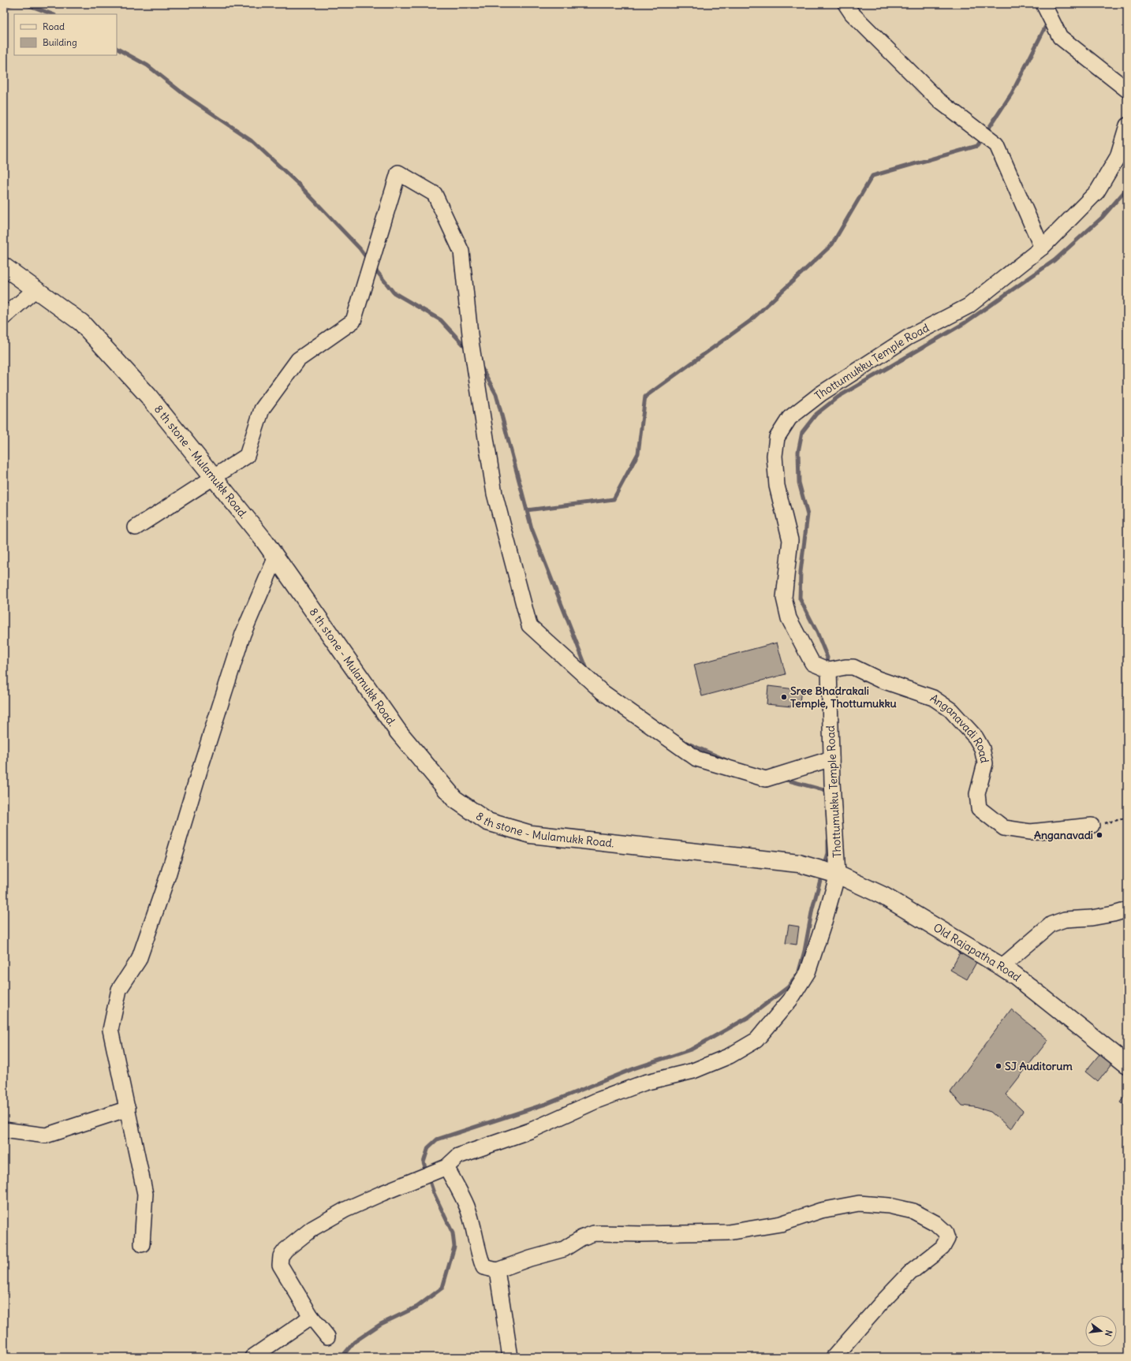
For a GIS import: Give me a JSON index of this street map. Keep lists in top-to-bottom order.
{
  "streets": {
    "main road": ["8 th stone - Mulamukk Road.", "Old Rajapatha Road"],
    "street": ["Thottumukku Temple Road", "Anganavadi Road"]
  },
  "crossings": [
    ["Thottumukku Temple Road", "Anganavadi Road"],
    ["Thottumukku Temple Road", "Old Rajapatha Road"],
    ["8 th stone - Mulamukk Road.", "Old Rajapatha Road"]
  ],
  "places": ["Sree Bhadrakali Temple, Thottumukku", "Anganavadi", "SJ Auditorum"],
  "legend": ["Road", "Building"],
  "north": "right"
}
